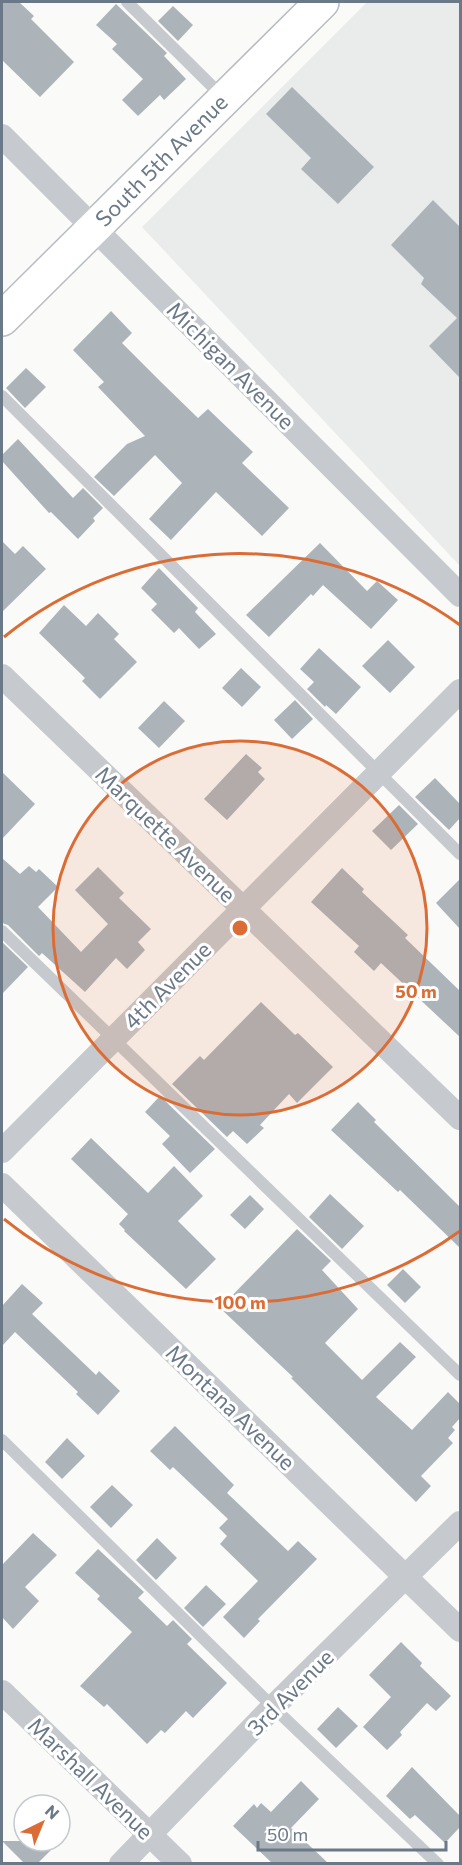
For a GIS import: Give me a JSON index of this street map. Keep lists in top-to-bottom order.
{
  "streets": {
    "street": [
      "South 5th Avenue",
      "Michigan Avenue",
      "Marquette Avenue",
      "4th Avenue",
      "Montana Avenue",
      "3rd Avenue",
      "Marshall Avenue"
    ]
  },
  "crossings": [
    ["South 5th Avenue", "Michigan Avenue"],
    ["Marquette Avenue", "4th Avenue"],
    ["Montana Avenue", "3rd Avenue"],
    ["3rd Avenue", "Marshall Avenue"]
  ],
  "scale_bar": "50 m",
  "north": "top right",
  "rings": ["50 m", "100 m"]
}
